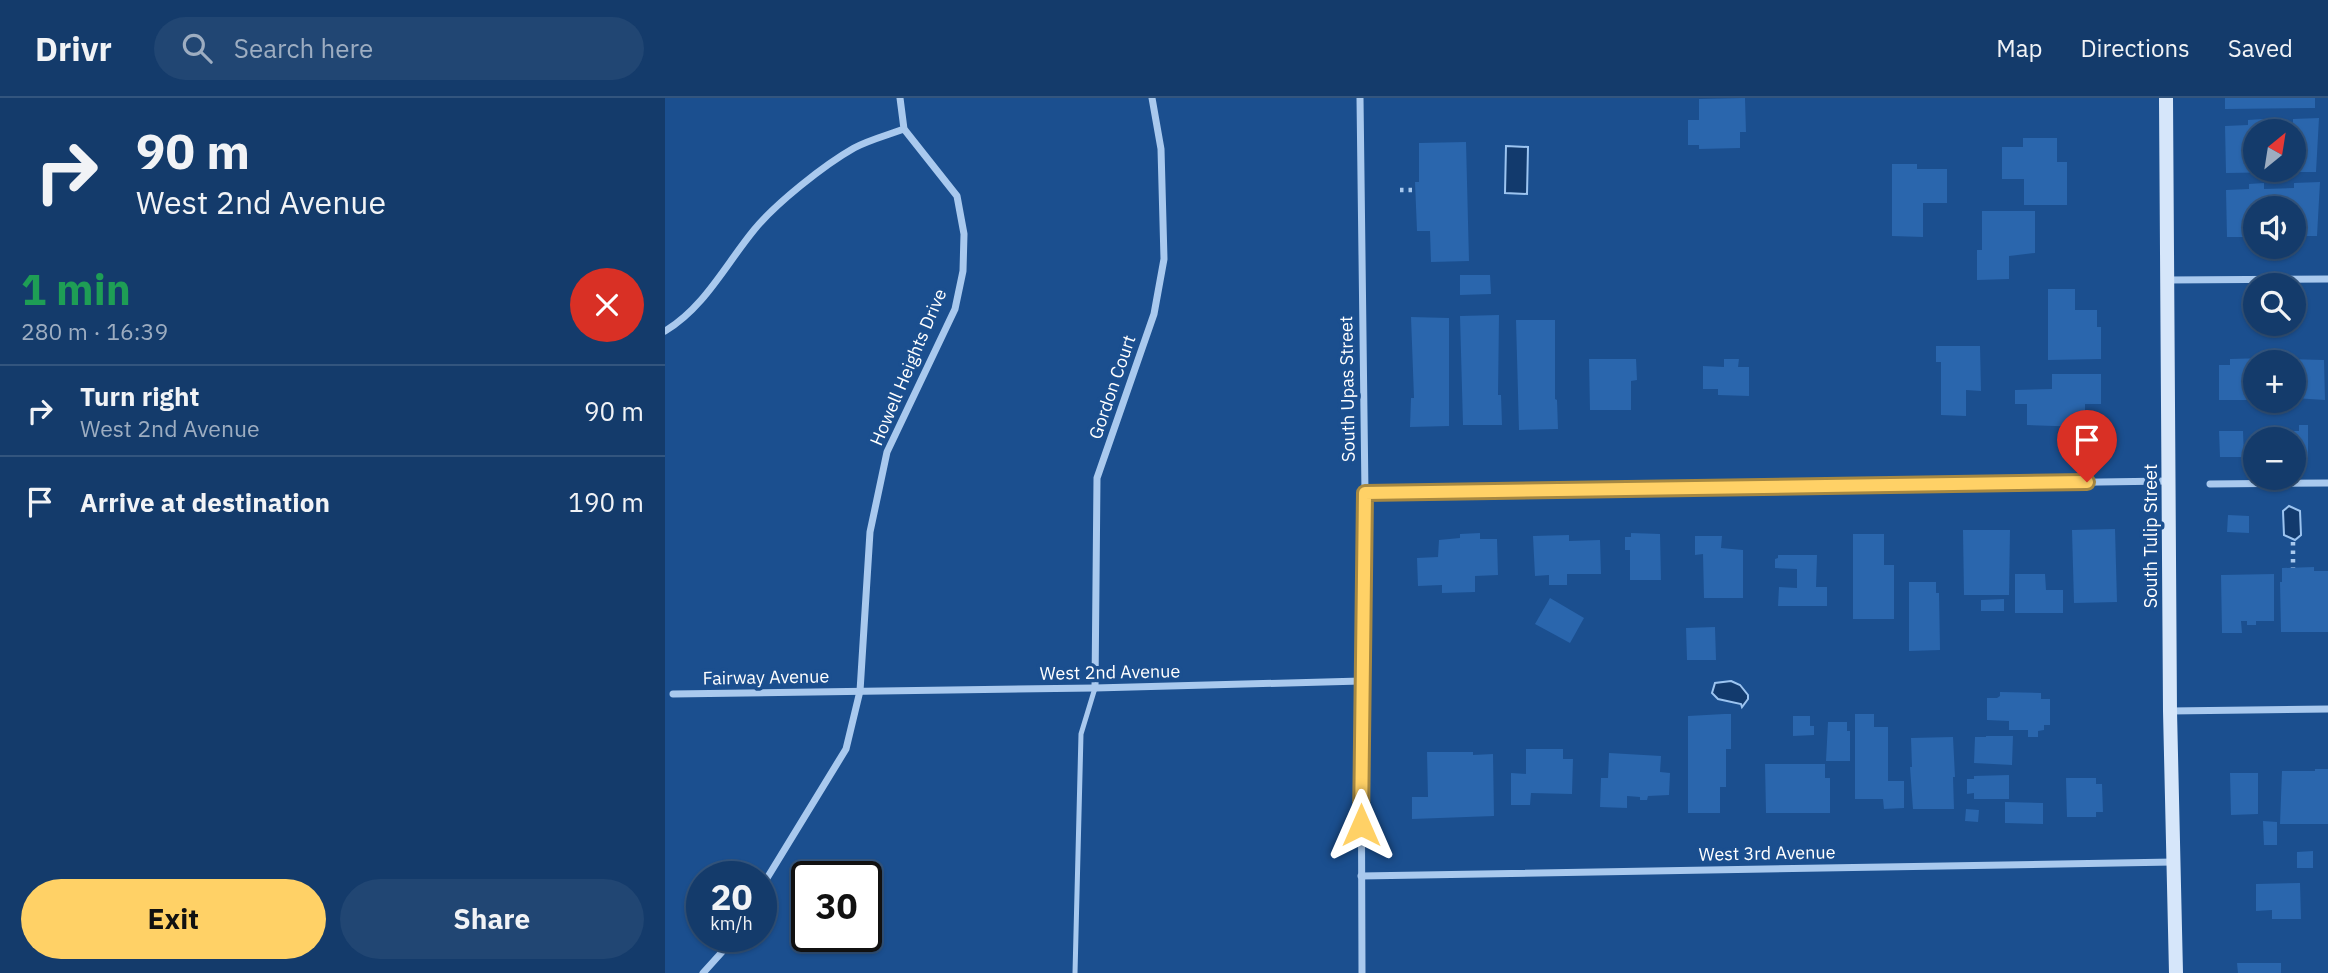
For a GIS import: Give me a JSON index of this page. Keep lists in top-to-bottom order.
{
  "streets": {
    "street": [
      "Howell Heights Drive",
      "Gordon Court",
      "South Upas Street",
      "South Tulip Street",
      "West 2nd Avenue",
      "Fairway Avenue",
      "West 3rd Avenue"
    ]
  },
  "crossings": [
    ["Howell Heights Drive", "West 2nd Avenue"],
    ["Howell Heights Drive", "Fairway Avenue"],
    ["Gordon Court", "West 2nd Avenue"],
    ["South Upas Street", "West 2nd Avenue"],
    ["South Upas Street", "West 3rd Avenue"],
    ["South Tulip Street", "West 3rd Avenue"],
    ["West 2nd Avenue", "Fairway Avenue"]
  ],
  "north": "top right",
  "page": {
    "header": "Drivr",
    "search": "Search here",
    "nav": ["Map", "Directions", "Saved"],
    "turn": ["90 m", "West 2nd Avenue"],
    "map_buttons": ["+", "−"],
    "heading": ["1 min", "280 m · 16:39"],
    "list": [
      {
        "name": "Turn right",
        "note": "West 2nd Avenue",
        "value": "90 m"
      },
      {
        "name": "Arrive at destination",
        "value": "190 m"
      }
    ],
    "speed": "20 km/h",
    "limit": "30",
    "buttons": ["Exit", "Share"]
  }
}
